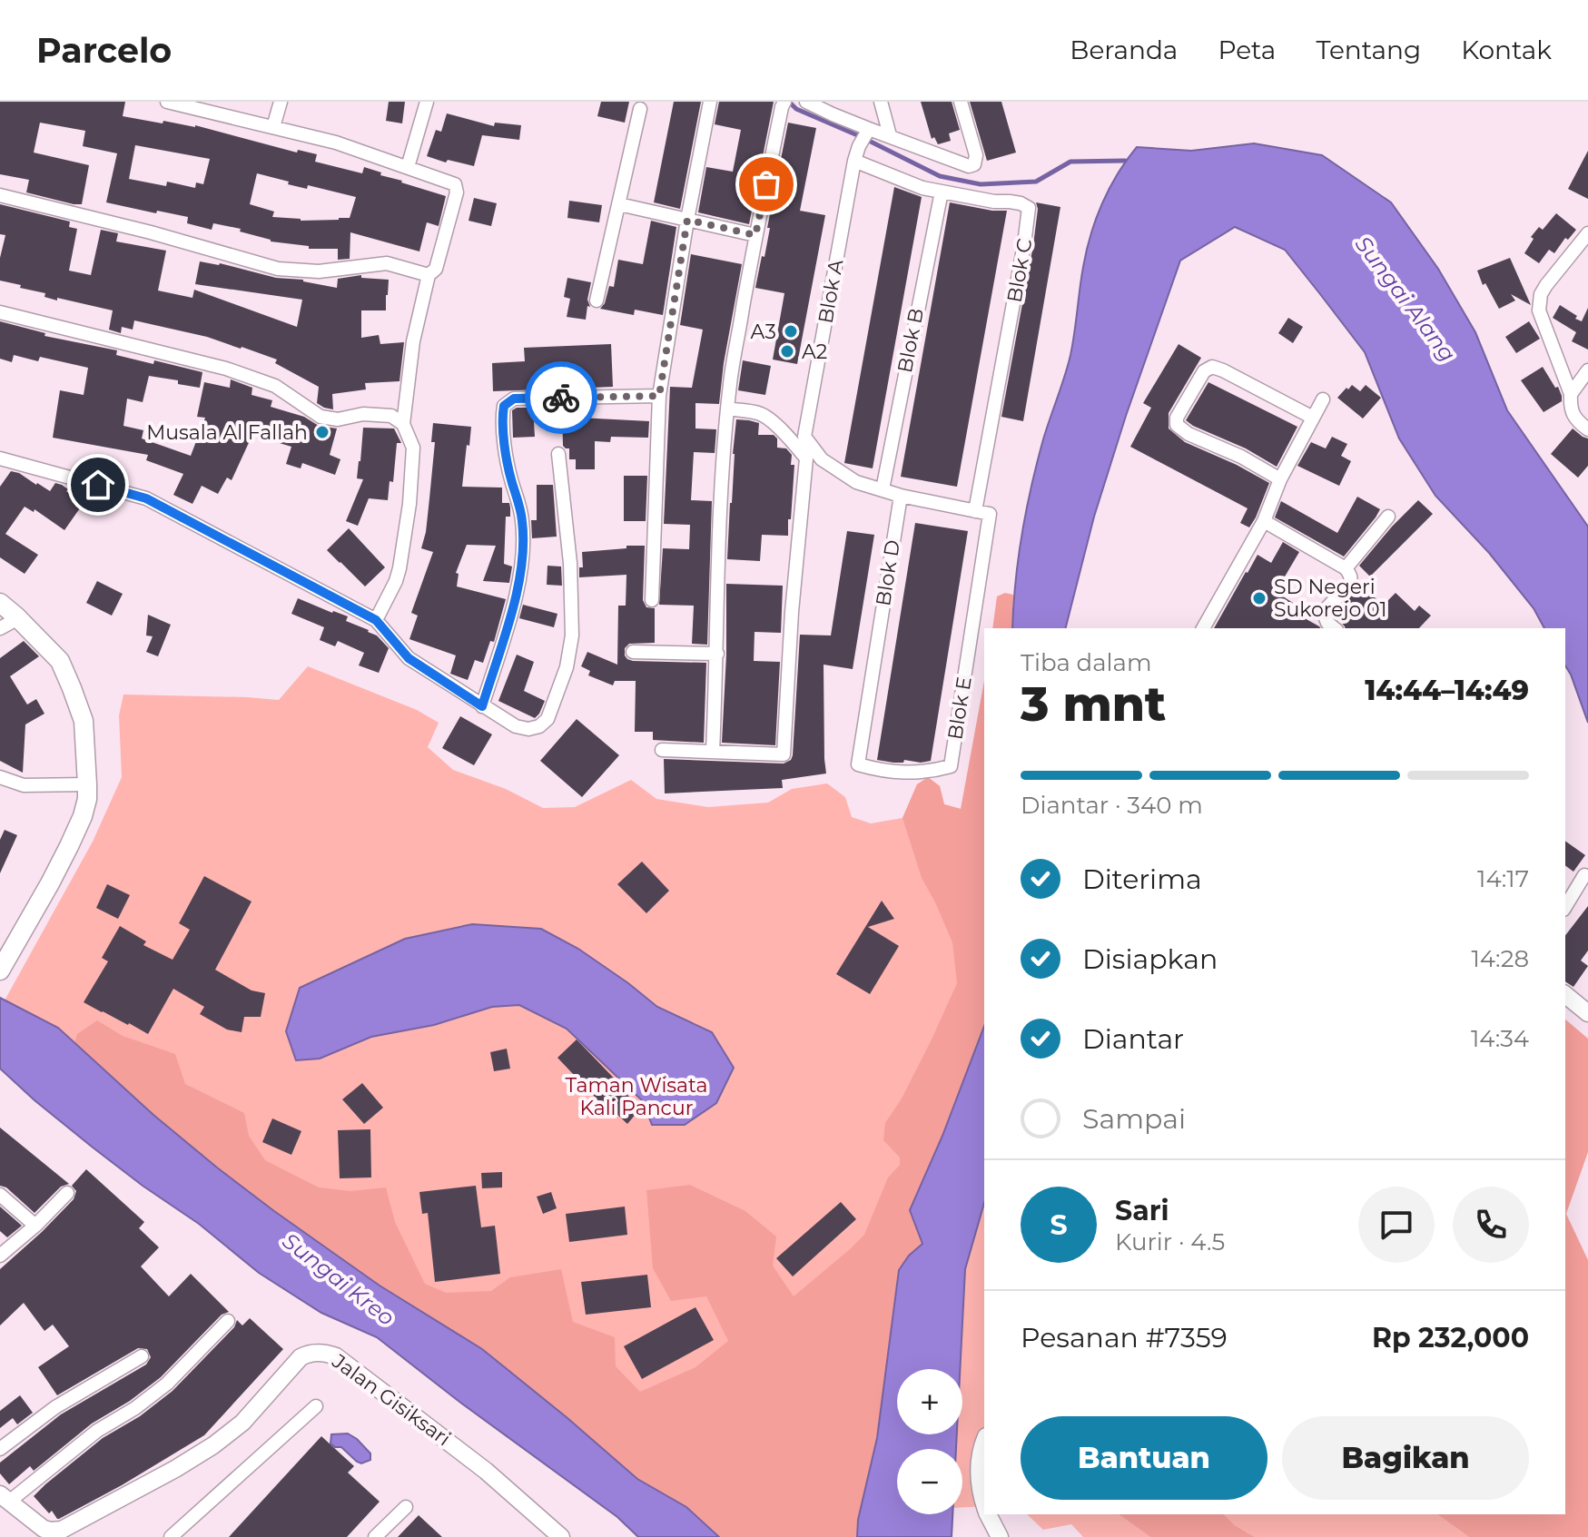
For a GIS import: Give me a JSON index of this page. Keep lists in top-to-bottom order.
{
  "streets": {
    "street": [
      "Blok C",
      "Blok A",
      "Blok B",
      "Blok D",
      "Blok E",
      "Jalan Gisiksari"
    ]
  },
  "crossings": [
    ["Blok C", "Blok A"],
    ["Blok C", "Blok B"],
    ["Blok C", "Blok E"],
    ["Blok A", "Blok B"],
    ["Blok D", "Blok E"]
  ],
  "water": ["Sungai Alang", "Sungai Kreo"],
  "parks": ["Taman Wisata Kali Pancur"],
  "places": [
    "A3",
    "A2",
    "Musala Al Fallah",
    "SD Negeri Sukorejo 01"
  ],
  "page": {
    "header": "Parcelo",
    "nav": [
      "Beranda",
      "Peta",
      "Tentang",
      "Kontak"
    ],
    "heading": ["3 mnt", "Tiba dalam", "14:44–14:49"],
    "panel": [
      "Sari",
      "Kurir · 4.5",
      "Pesanan #7359",
      "Rp 232,000"
    ],
    "bar": "Diantar · 340 m",
    "list": [
      ["Diterima", "14:17"],
      ["Disiapkan", "14:28"],
      ["Diantar", "14:34"],
      "Sampai"
    ],
    "round": "S",
    "map_buttons": ["+", "−"],
    "buttons": ["Bantuan", "Bagikan"]
  }
}
